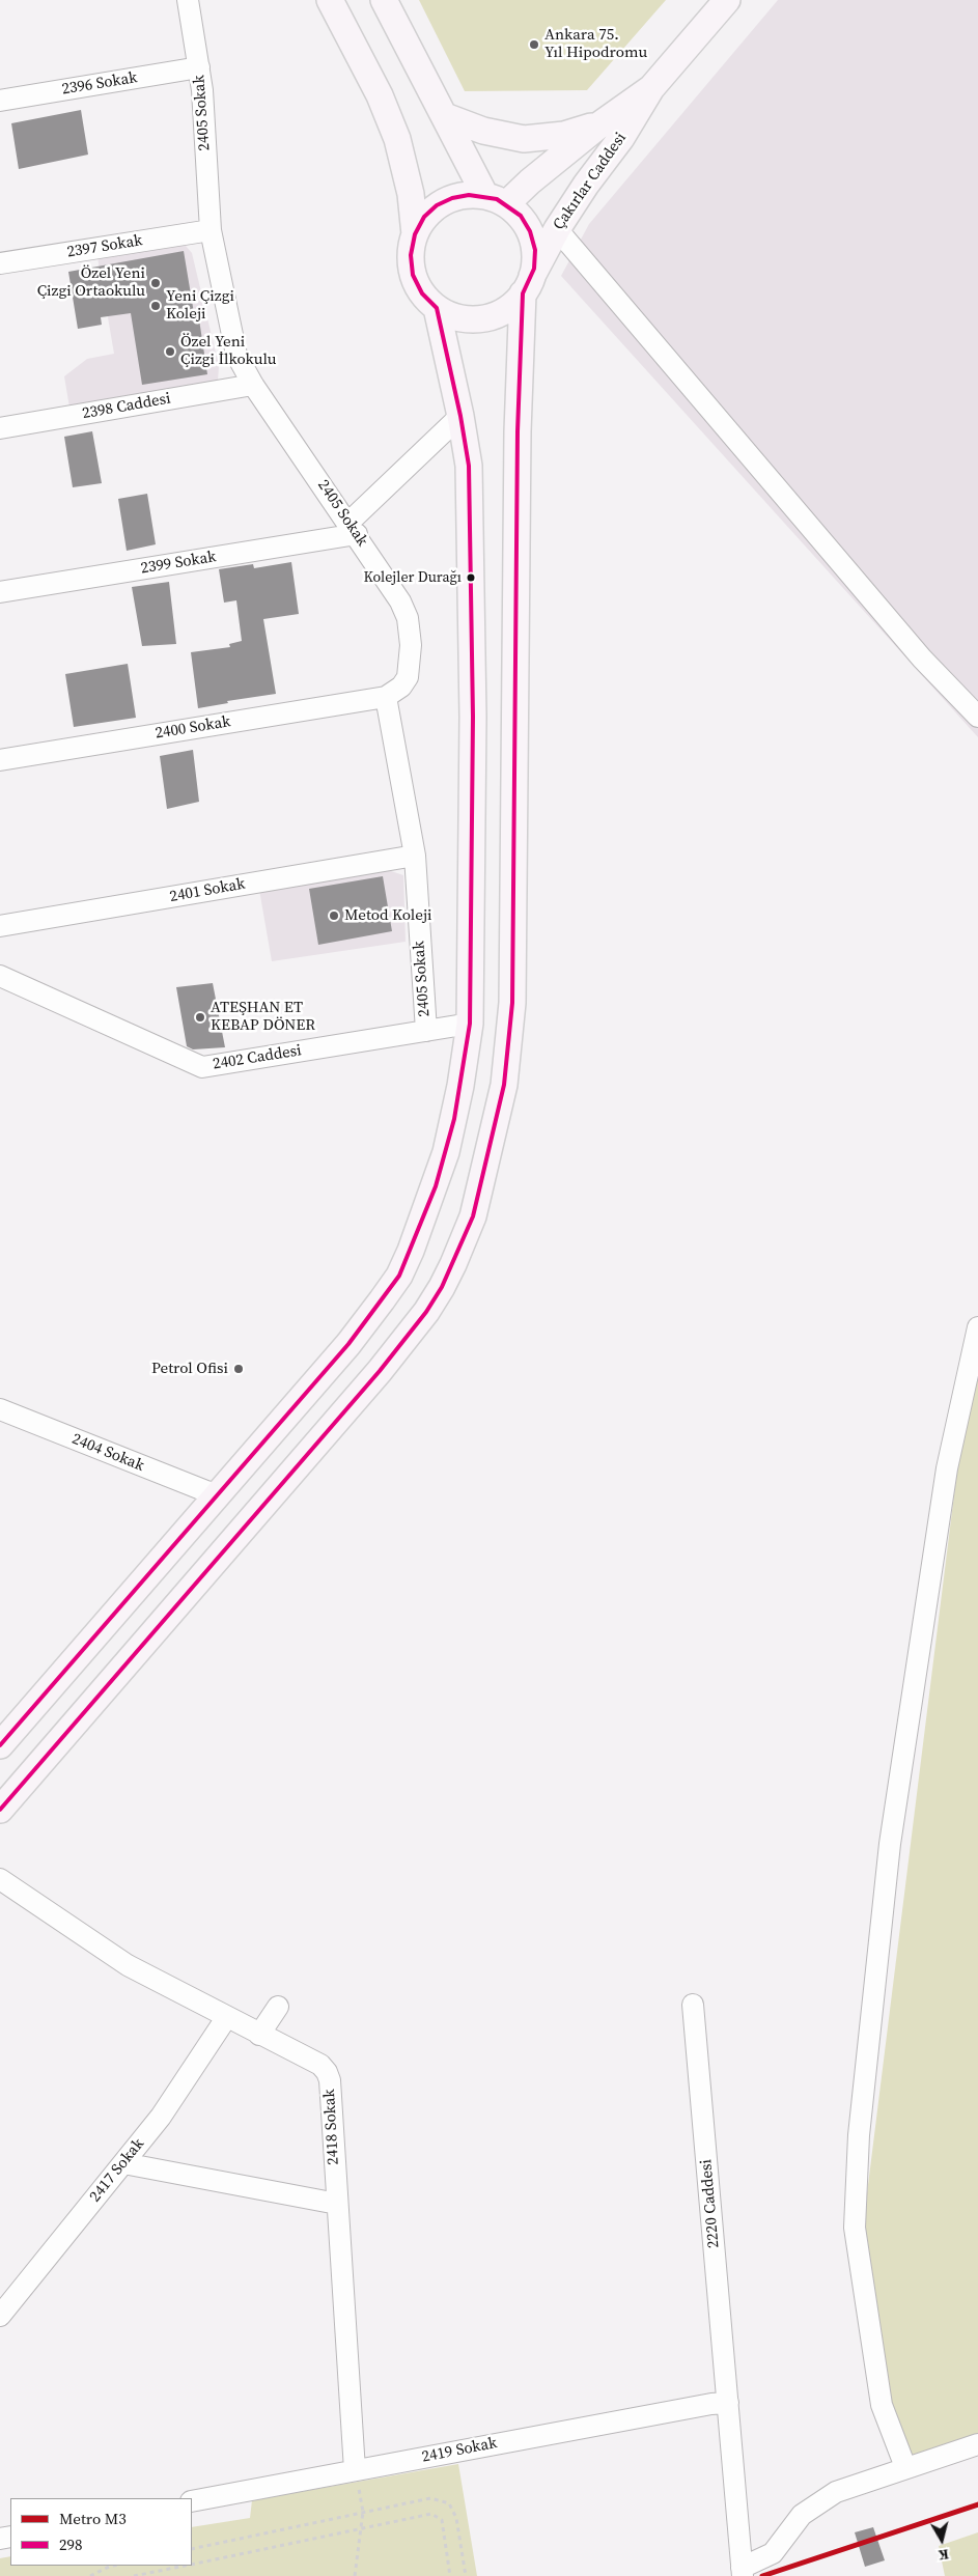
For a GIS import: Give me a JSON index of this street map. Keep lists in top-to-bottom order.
{
  "streets": {
    "main road": ["Çakırlar Caddesi"],
    "street": [
      "2396 Sokak",
      "2405 Sokak",
      "2397 Sokak",
      "2398 Caddesi",
      "2399 Sokak",
      "2400 Sokak",
      "2401 Sokak",
      "2402 Caddesi",
      "2404 Sokak",
      "2418 Sokak",
      "2417 Sokak",
      "2220 Caddesi",
      "2419 Sokak"
    ]
  },
  "crossings": [
    ["2396 Sokak", "2405 Sokak"],
    ["2405 Sokak", "2397 Sokak"],
    ["2405 Sokak", "2398 Caddesi"],
    ["2405 Sokak", "2399 Sokak"],
    ["2405 Sokak", "2400 Sokak"],
    ["2405 Sokak", "2401 Sokak"],
    ["2405 Sokak", "2402 Caddesi"],
    ["2418 Sokak", "2417 Sokak"],
    ["2418 Sokak", "2419 Sokak"],
    ["2220 Caddesi", "2419 Sokak"]
  ],
  "places": [
    "Ankara 75. Yıl Hipodromu",
    "Özel Yeni Çizgi Ortaokulu",
    "Yeni Çizgi Koleji",
    "Özel Yeni Çizgi İlkokulu",
    "Kolejler Durağı",
    "Metod Koleji",
    "ATEŞHAN ET KEBAP DÖNER",
    "Petrol Ofisi"
  ],
  "lines": ["transit line 298", "metro line M3"],
  "legend": ["Metro M3", "298"],
  "north": "bottom"
}
